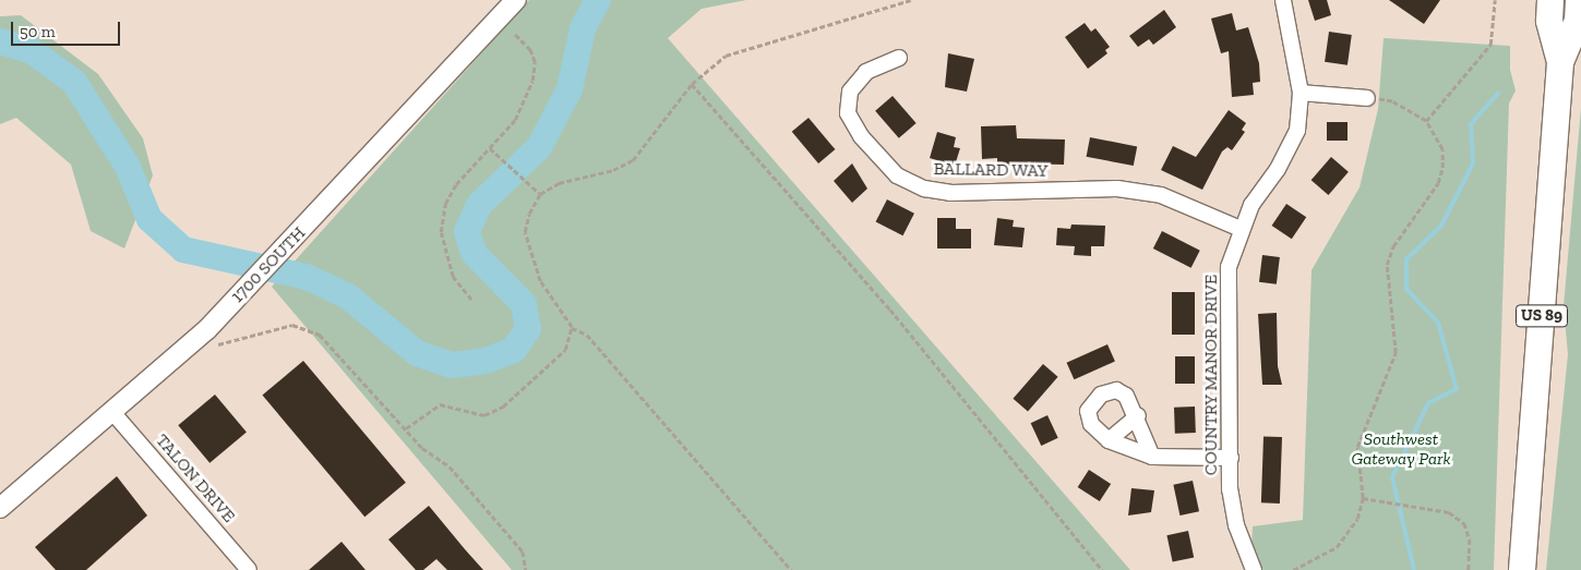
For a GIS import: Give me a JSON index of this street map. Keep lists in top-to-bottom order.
{
  "streets": {
    "highway": ["US 89"],
    "street": [
      "BALLARD WAY",
      "1700 SOUTH",
      "COUNTRY MANOR DRIVE",
      "TALON DRIVE"
    ]
  },
  "crossings": [
    ["BALLARD WAY", "COUNTRY MANOR DRIVE"],
    ["1700 SOUTH", "TALON DRIVE"]
  ],
  "parks": ["Southwest Gateway Park"],
  "scale_bar": "50 m"
}
